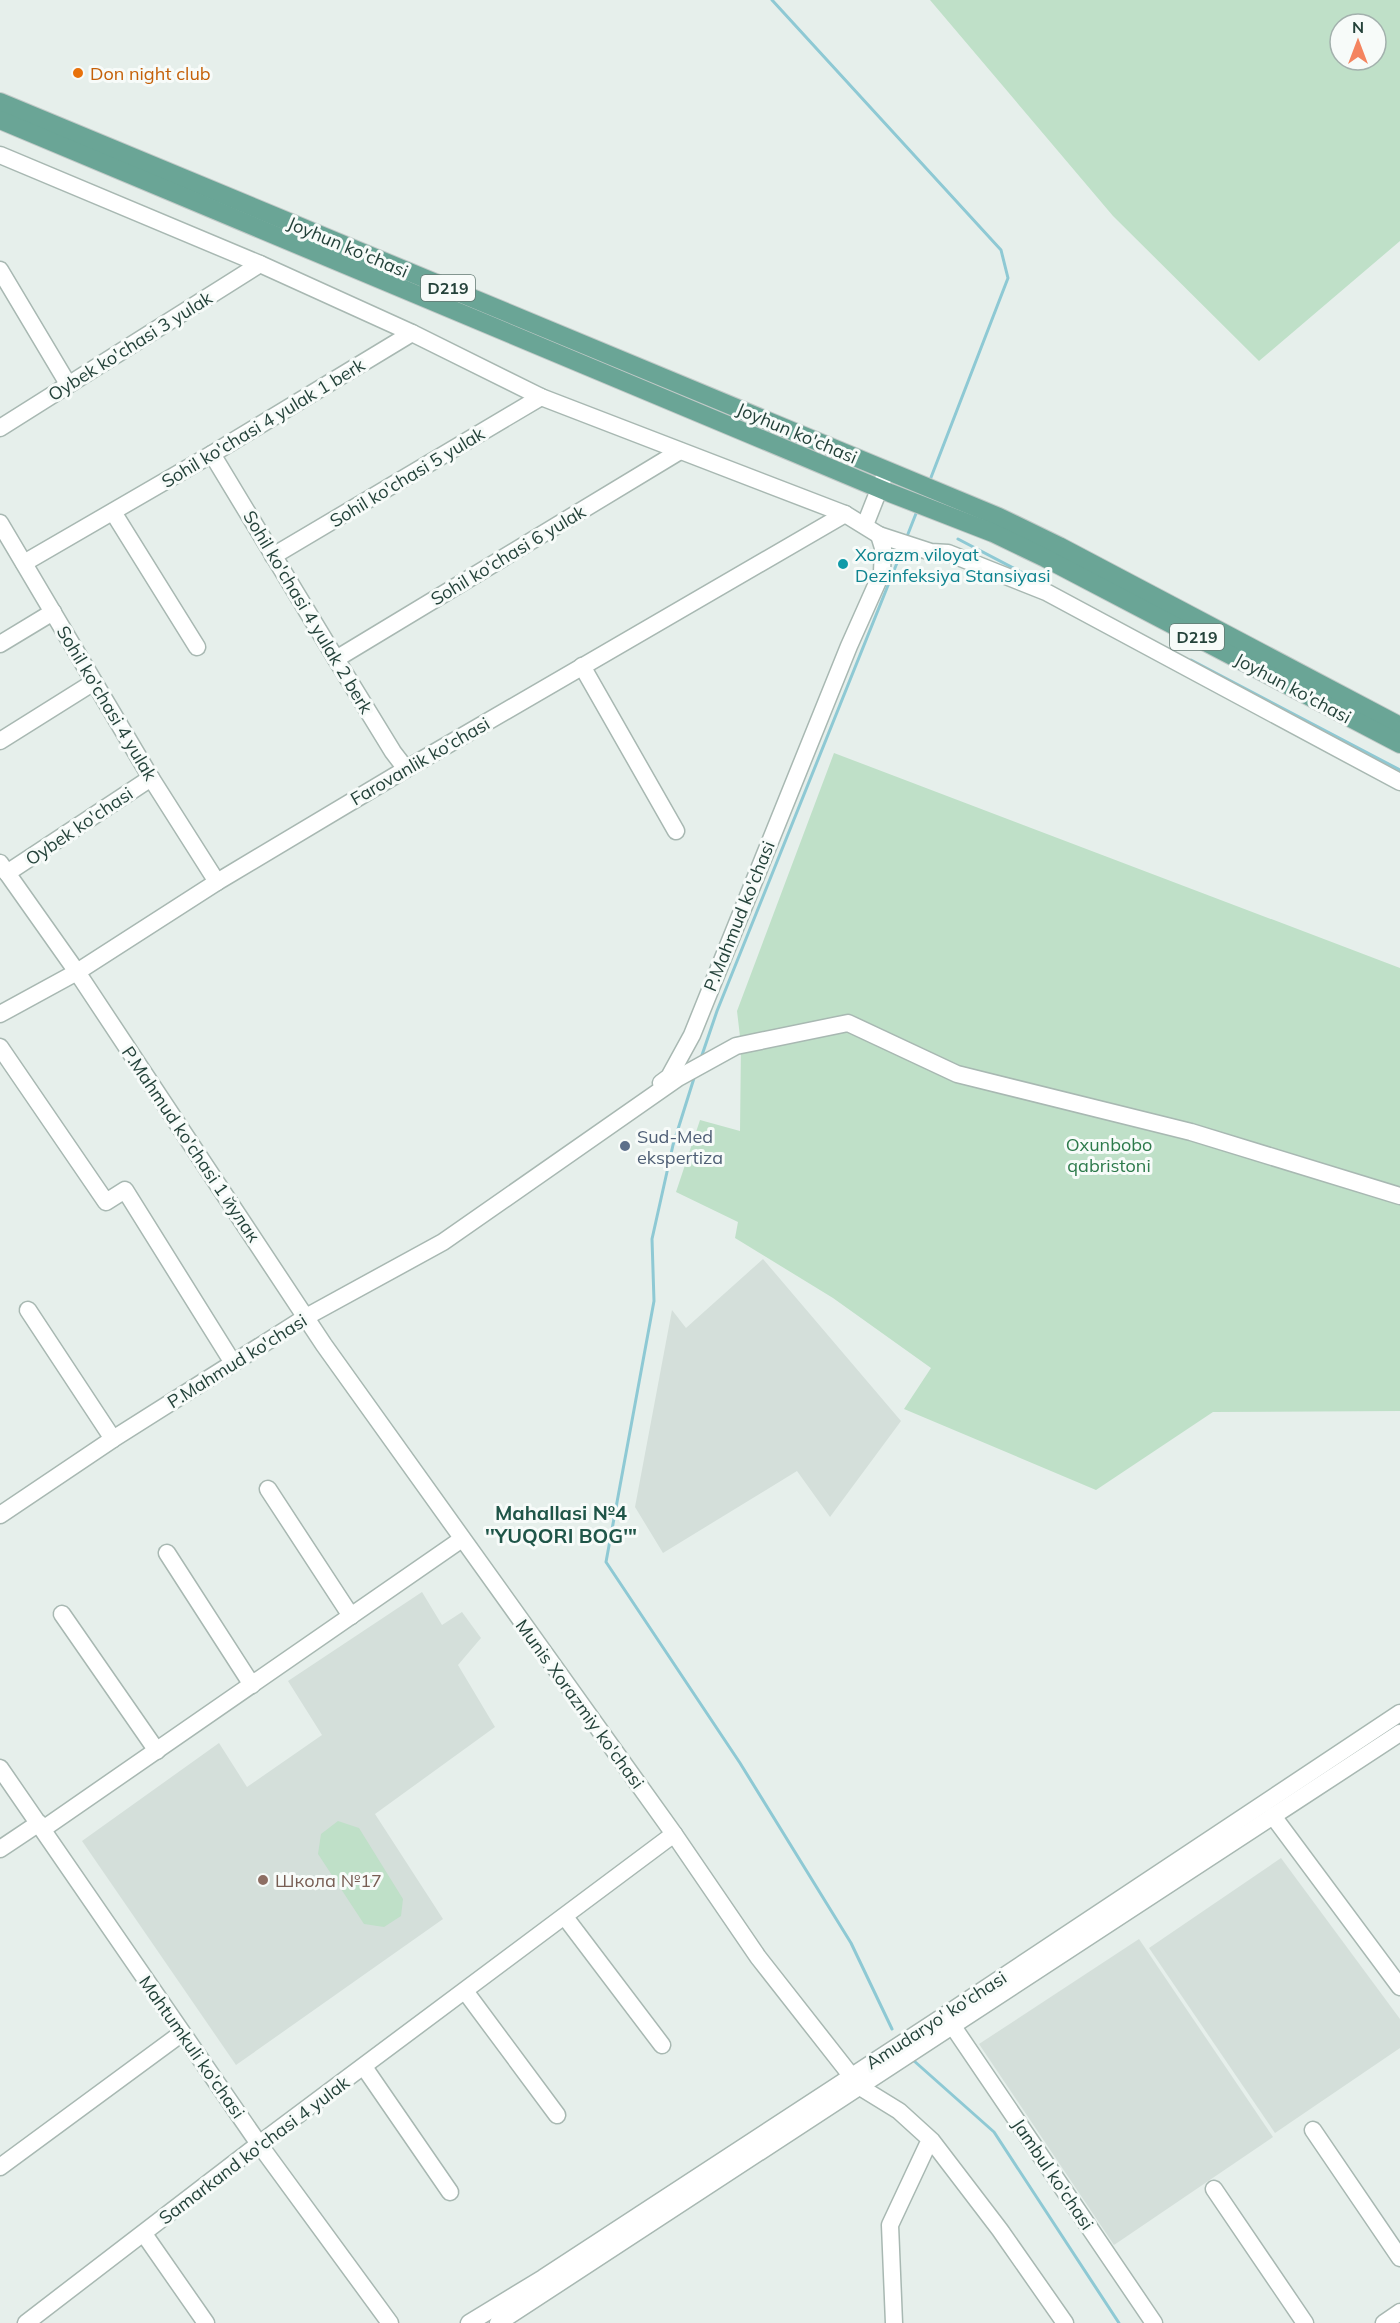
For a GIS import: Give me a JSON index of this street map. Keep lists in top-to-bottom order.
{
  "streets": {
    "main road": ["Joyhun ko'chasi", "D219"],
    "street": [
      "Oybek ko'chasi 3 yulak",
      "Sohil ko'chasi 4 yulak 1 berk",
      "Sohil ko'chasi 5 yulak",
      "Sohil ko'chasi 6 yulak",
      "Sohil ko'chasi 4 yulak 2 berk",
      "Sohil ko'chasi 4 yulak",
      "Farovanlik ko'chasi",
      "Oybek ko'chasi",
      "P.Mahmud ko'chasi",
      "P.Mahmud ko'chasi 1 йулак",
      "Munis Xorazmiy ko'chasi",
      "Amudaryo' ko'chasi",
      "Mahtumkuli ko'chasi",
      "Samarkand ko'chasi 4 yulak",
      "Jambul ko'chasi"
    ]
  },
  "crossings": [
    ["Joyhun ko'chasi", "D219"],
    ["Sohil ko'chasi 4 yulak 1 berk", "Sohil ko'chasi 4 yulak 2 berk"],
    ["Sohil ko'chasi 4 yulak 1 berk", "Sohil ko'chasi 4 yulak"],
    ["Sohil ko'chasi 5 yulak", "Sohil ko'chasi 4 yulak 2 berk"],
    ["Sohil ko'chasi 6 yulak", "Sohil ko'chasi 4 yulak 2 berk"],
    ["Sohil ko'chasi 4 yulak 2 berk", "Farovanlik ko'chasi"],
    ["Sohil ko'chasi 4 yulak", "Farovanlik ko'chasi"],
    ["Sohil ko'chasi 4 yulak", "Oybek ko'chasi"],
    ["Farovanlik ko'chasi", "Oybek ko'chasi"],
    ["Farovanlik ko'chasi", "P.Mahmud ko'chasi 1 йулак"],
    ["Oybek ko'chasi", "P.Mahmud ko'chasi 1 йулак"],
    ["P.Mahmud ko'chasi", "P.Mahmud ko'chasi 1 йулак"],
    ["P.Mahmud ko'chasi", "Munis Xorazmiy ko'chasi"],
    ["P.Mahmud ko'chasi 1 йулак", "Munis Xorazmiy ko'chasi"],
    ["Munis Xorazmiy ko'chasi", "Amudaryo' ko'chasi"],
    ["Munis Xorazmiy ko'chasi", "Samarkand ko'chasi 4 yulak"],
    ["Amudaryo' ko'chasi", "Jambul ko'chasi"],
    ["Mahtumkuli ko'chasi", "Samarkand ko'chasi 4 yulak"]
  ],
  "districts": ["Mahallasi №4 ''YUQORI BOG'\""],
  "parks": ["Oxunbobo qabristoni"],
  "places": [
    "Don night club",
    "Xorazm viloyat Dezinfeksiya Stansiyasi",
    "Sud-Med ekspertiza",
    "Школа №17"
  ],
  "north": "top"
}
